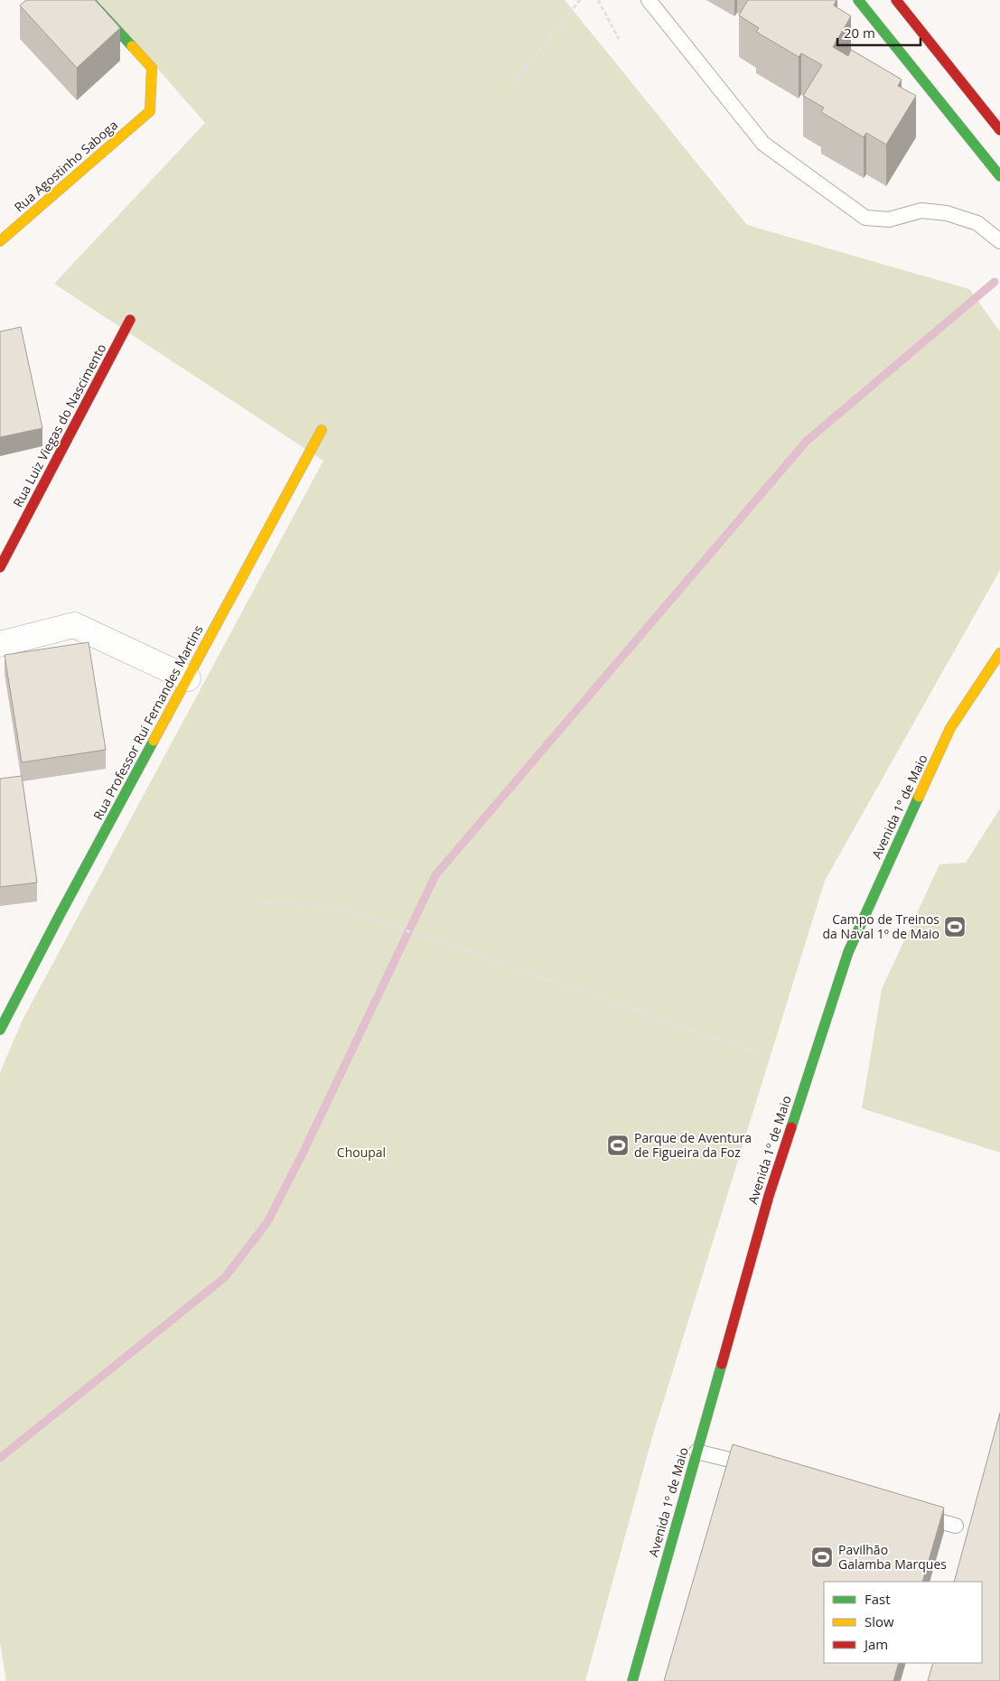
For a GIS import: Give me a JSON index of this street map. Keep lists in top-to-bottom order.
{
  "streets": {
    "street": [
      "Rua Agostinho Saboga",
      "Rua Luiz Viegas do Nascimento",
      "Rua Professor Rui Fernandes Martins",
      "Avenida 1º de Maio"
    ]
  },
  "parks": ["Choupal"],
  "places": {
    "sports": ["Campo de Treinos da Naval 1º de Maio", "Parque de Aventura de Figueira da Foz", "Pavilhão Galamba Marques"]
  },
  "legend": ["Fast", "Slow", "Jam"],
  "scale_bar": "20 m"
}
